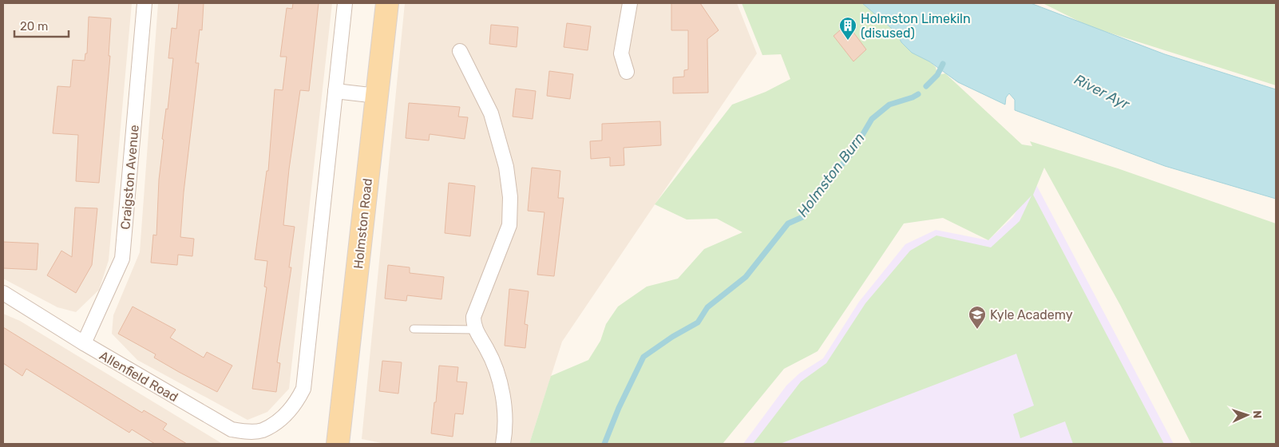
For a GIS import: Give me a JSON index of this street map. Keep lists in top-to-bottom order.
{
  "streets": {
    "main road": ["Holmston Road"],
    "street": ["Craigston Avenue", "Allenfield Road"]
  },
  "crossings": [
    ["Craigston Avenue", "Allenfield Road"]
  ],
  "water": ["River Ayr", "Holmston Burn"],
  "places": {
    "building": ["Holmston Limekiln (disused)"],
    "school or university": ["Kyle Academy"]
  },
  "scale_bar": "20 m",
  "north": "right"
}
